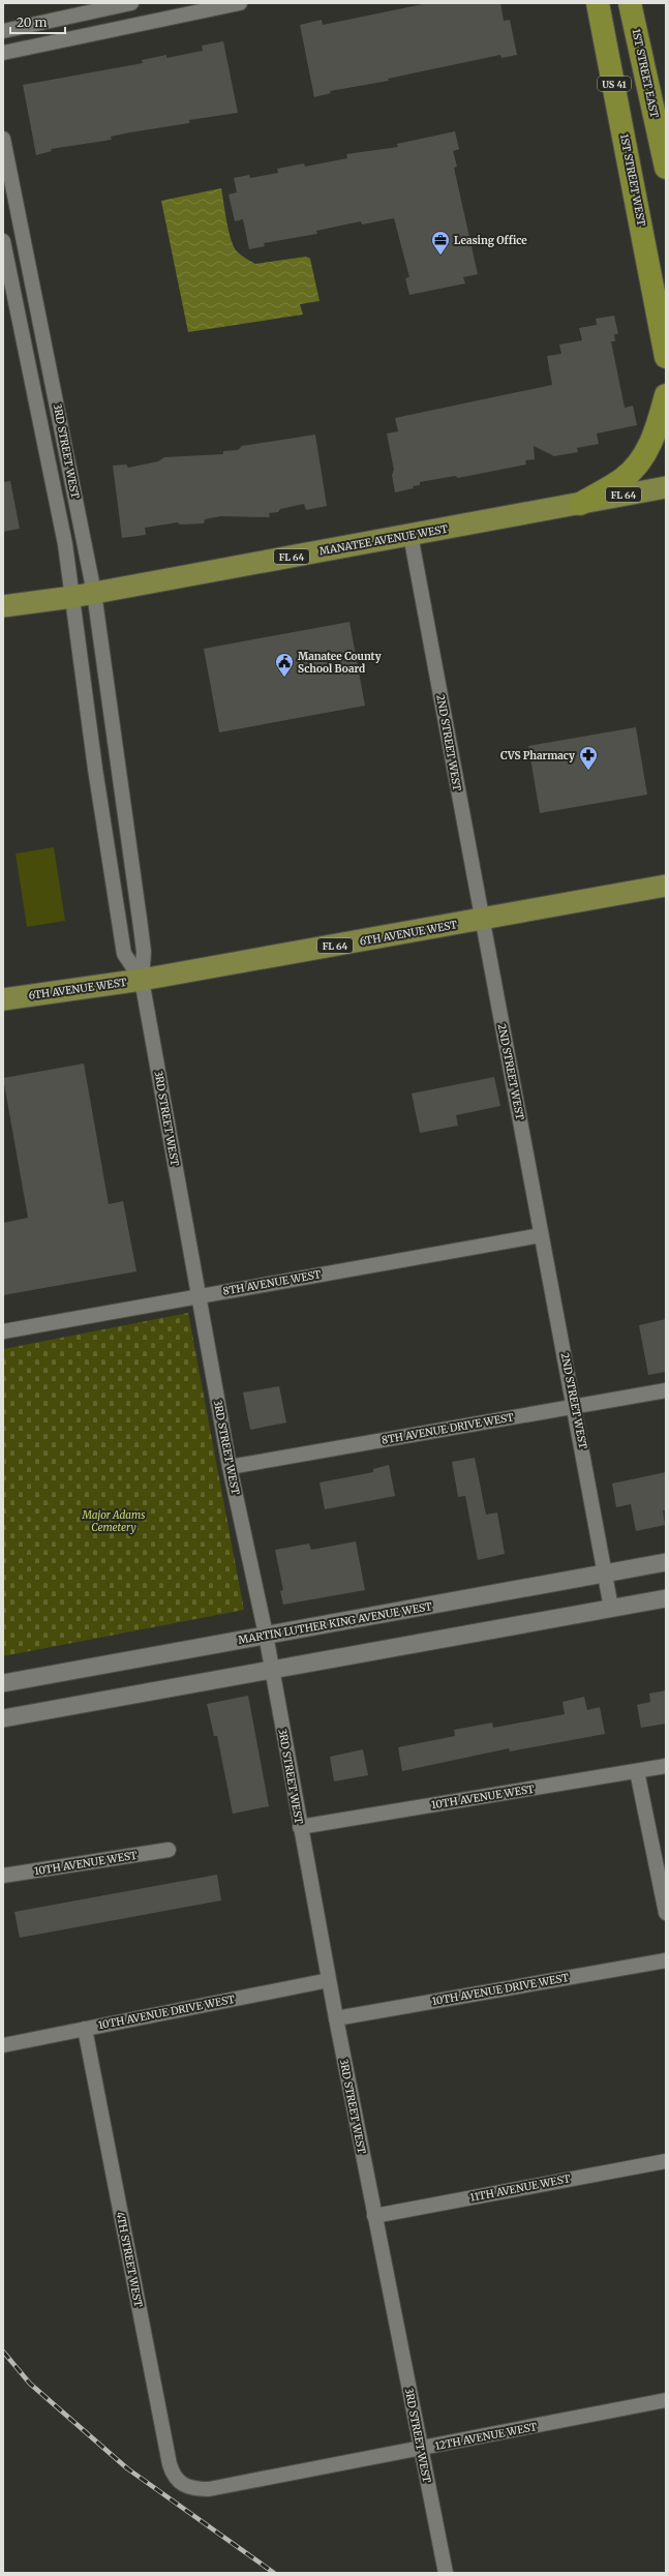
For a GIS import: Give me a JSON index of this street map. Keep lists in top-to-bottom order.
{
  "streets": {
    "highway": ["1ST STREET EAST", "US 41", "1ST STREET WEST"],
    "main road": ["FL 64", "MANATEE AVENUE WEST", "6TH AVENUE WEST"],
    "street": [
      "3RD STREET WEST",
      "2ND STREET WEST",
      "8TH AVENUE WEST",
      "8TH AVENUE DRIVE WEST",
      "MARTIN LUTHER KING AVENUE WEST",
      "10TH AVENUE WEST",
      "10TH AVENUE DRIVE WEST",
      "11TH AVENUE WEST",
      "4TH STREET WEST",
      "12TH AVENUE WEST"
    ]
  },
  "crossings": [
    ["3RD STREET WEST", "MANATEE AVENUE WEST"],
    ["3RD STREET WEST", "6TH AVENUE WEST"],
    ["3RD STREET WEST", "8TH AVENUE WEST"],
    ["3RD STREET WEST", "8TH AVENUE DRIVE WEST"],
    ["3RD STREET WEST", "MARTIN LUTHER KING AVENUE WEST"],
    ["3RD STREET WEST", "10TH AVENUE WEST"],
    ["3RD STREET WEST", "10TH AVENUE DRIVE WEST"],
    ["3RD STREET WEST", "11TH AVENUE WEST"],
    ["3RD STREET WEST", "12TH AVENUE WEST"],
    ["MANATEE AVENUE WEST", "2ND STREET WEST"],
    ["2ND STREET WEST", "6TH AVENUE WEST"],
    ["2ND STREET WEST", "8TH AVENUE WEST"],
    ["2ND STREET WEST", "8TH AVENUE DRIVE WEST"],
    ["2ND STREET WEST", "MARTIN LUTHER KING AVENUE WEST"],
    ["10TH AVENUE DRIVE WEST", "4TH STREET WEST"],
    ["4TH STREET WEST", "12TH AVENUE WEST"]
  ],
  "parks": ["Major Adams Cemetery"],
  "places": {
    "office": ["Leasing Office"],
    "public building": ["Manatee County School Board"],
    "pharmacy": ["CVS Pharmacy"]
  },
  "scale_bar": "20 m"
}
